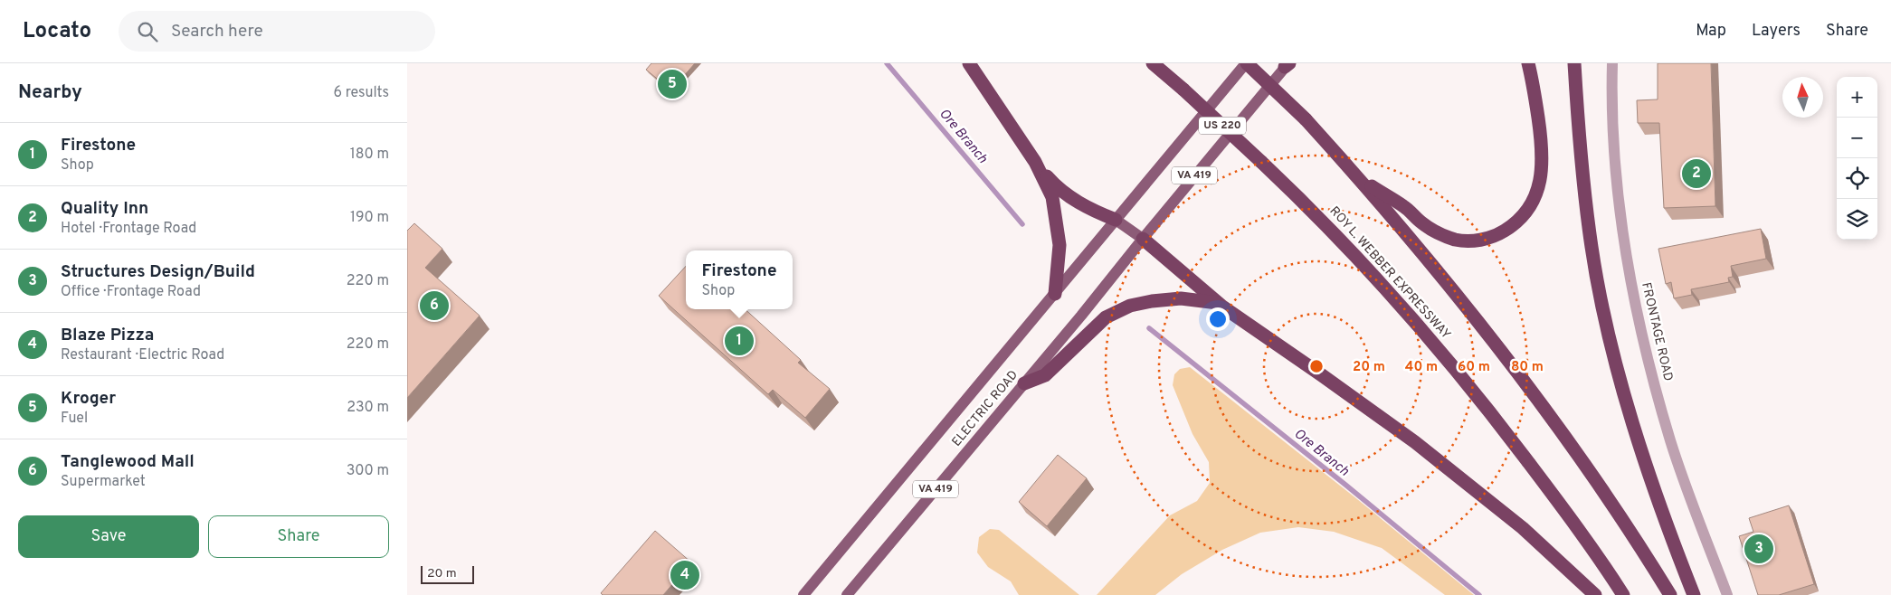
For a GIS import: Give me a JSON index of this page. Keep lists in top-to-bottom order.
{
  "streets": {
    "highway": ["US 220", "ROY L. WEBBER EXPRESSWAY"],
    "main road": ["VA 419", "ELECTRIC ROAD"],
    "street": ["FRONTAGE ROAD"]
  },
  "crossings": [
    ["VA 419", "ELECTRIC ROAD"]
  ],
  "water": ["Ore Branch"],
  "scale_bar": "20 m",
  "north": "top",
  "page": {
    "header": "Locato",
    "search": "Search here",
    "nav": ["Map", "Layers", "Share"],
    "heading": ["Nearby", "6 results"],
    "pins": [
      "5",
      "2",
      "6",
      "1",
      "3",
      "4"
    ],
    "map_buttons": ["+", "−"],
    "list": [
      {
        "mark": "1",
        "name": "Firestone",
        "note": "Shop",
        "value": "180 m"
      },
      {
        "mark": "2",
        "name": "Quality Inn",
        "note": "Hotel · Frontage Road",
        "value": "190 m"
      },
      {
        "mark": "3",
        "name": "Structures Design/Build",
        "note": "Office · Frontage Road",
        "value": "220 m"
      },
      {
        "mark": "4",
        "name": "Blaze Pizza",
        "note": "Restaurant · Electric Road",
        "value": "220 m"
      },
      {
        "mark": "5",
        "name": "Kroger",
        "note": "Fuel",
        "value": "230 m"
      },
      {
        "mark": "6",
        "name": "Tanglewood Mall",
        "note": "Supermarket",
        "value": "300 m"
      }
    ],
    "popup": ["Firestone", "Shop"],
    "buttons": ["Save", "Share"],
    "scale": "20 m"
  },
  "rings": [
    "20 m",
    "40 m",
    "60 m",
    "80 m"
  ]
}
